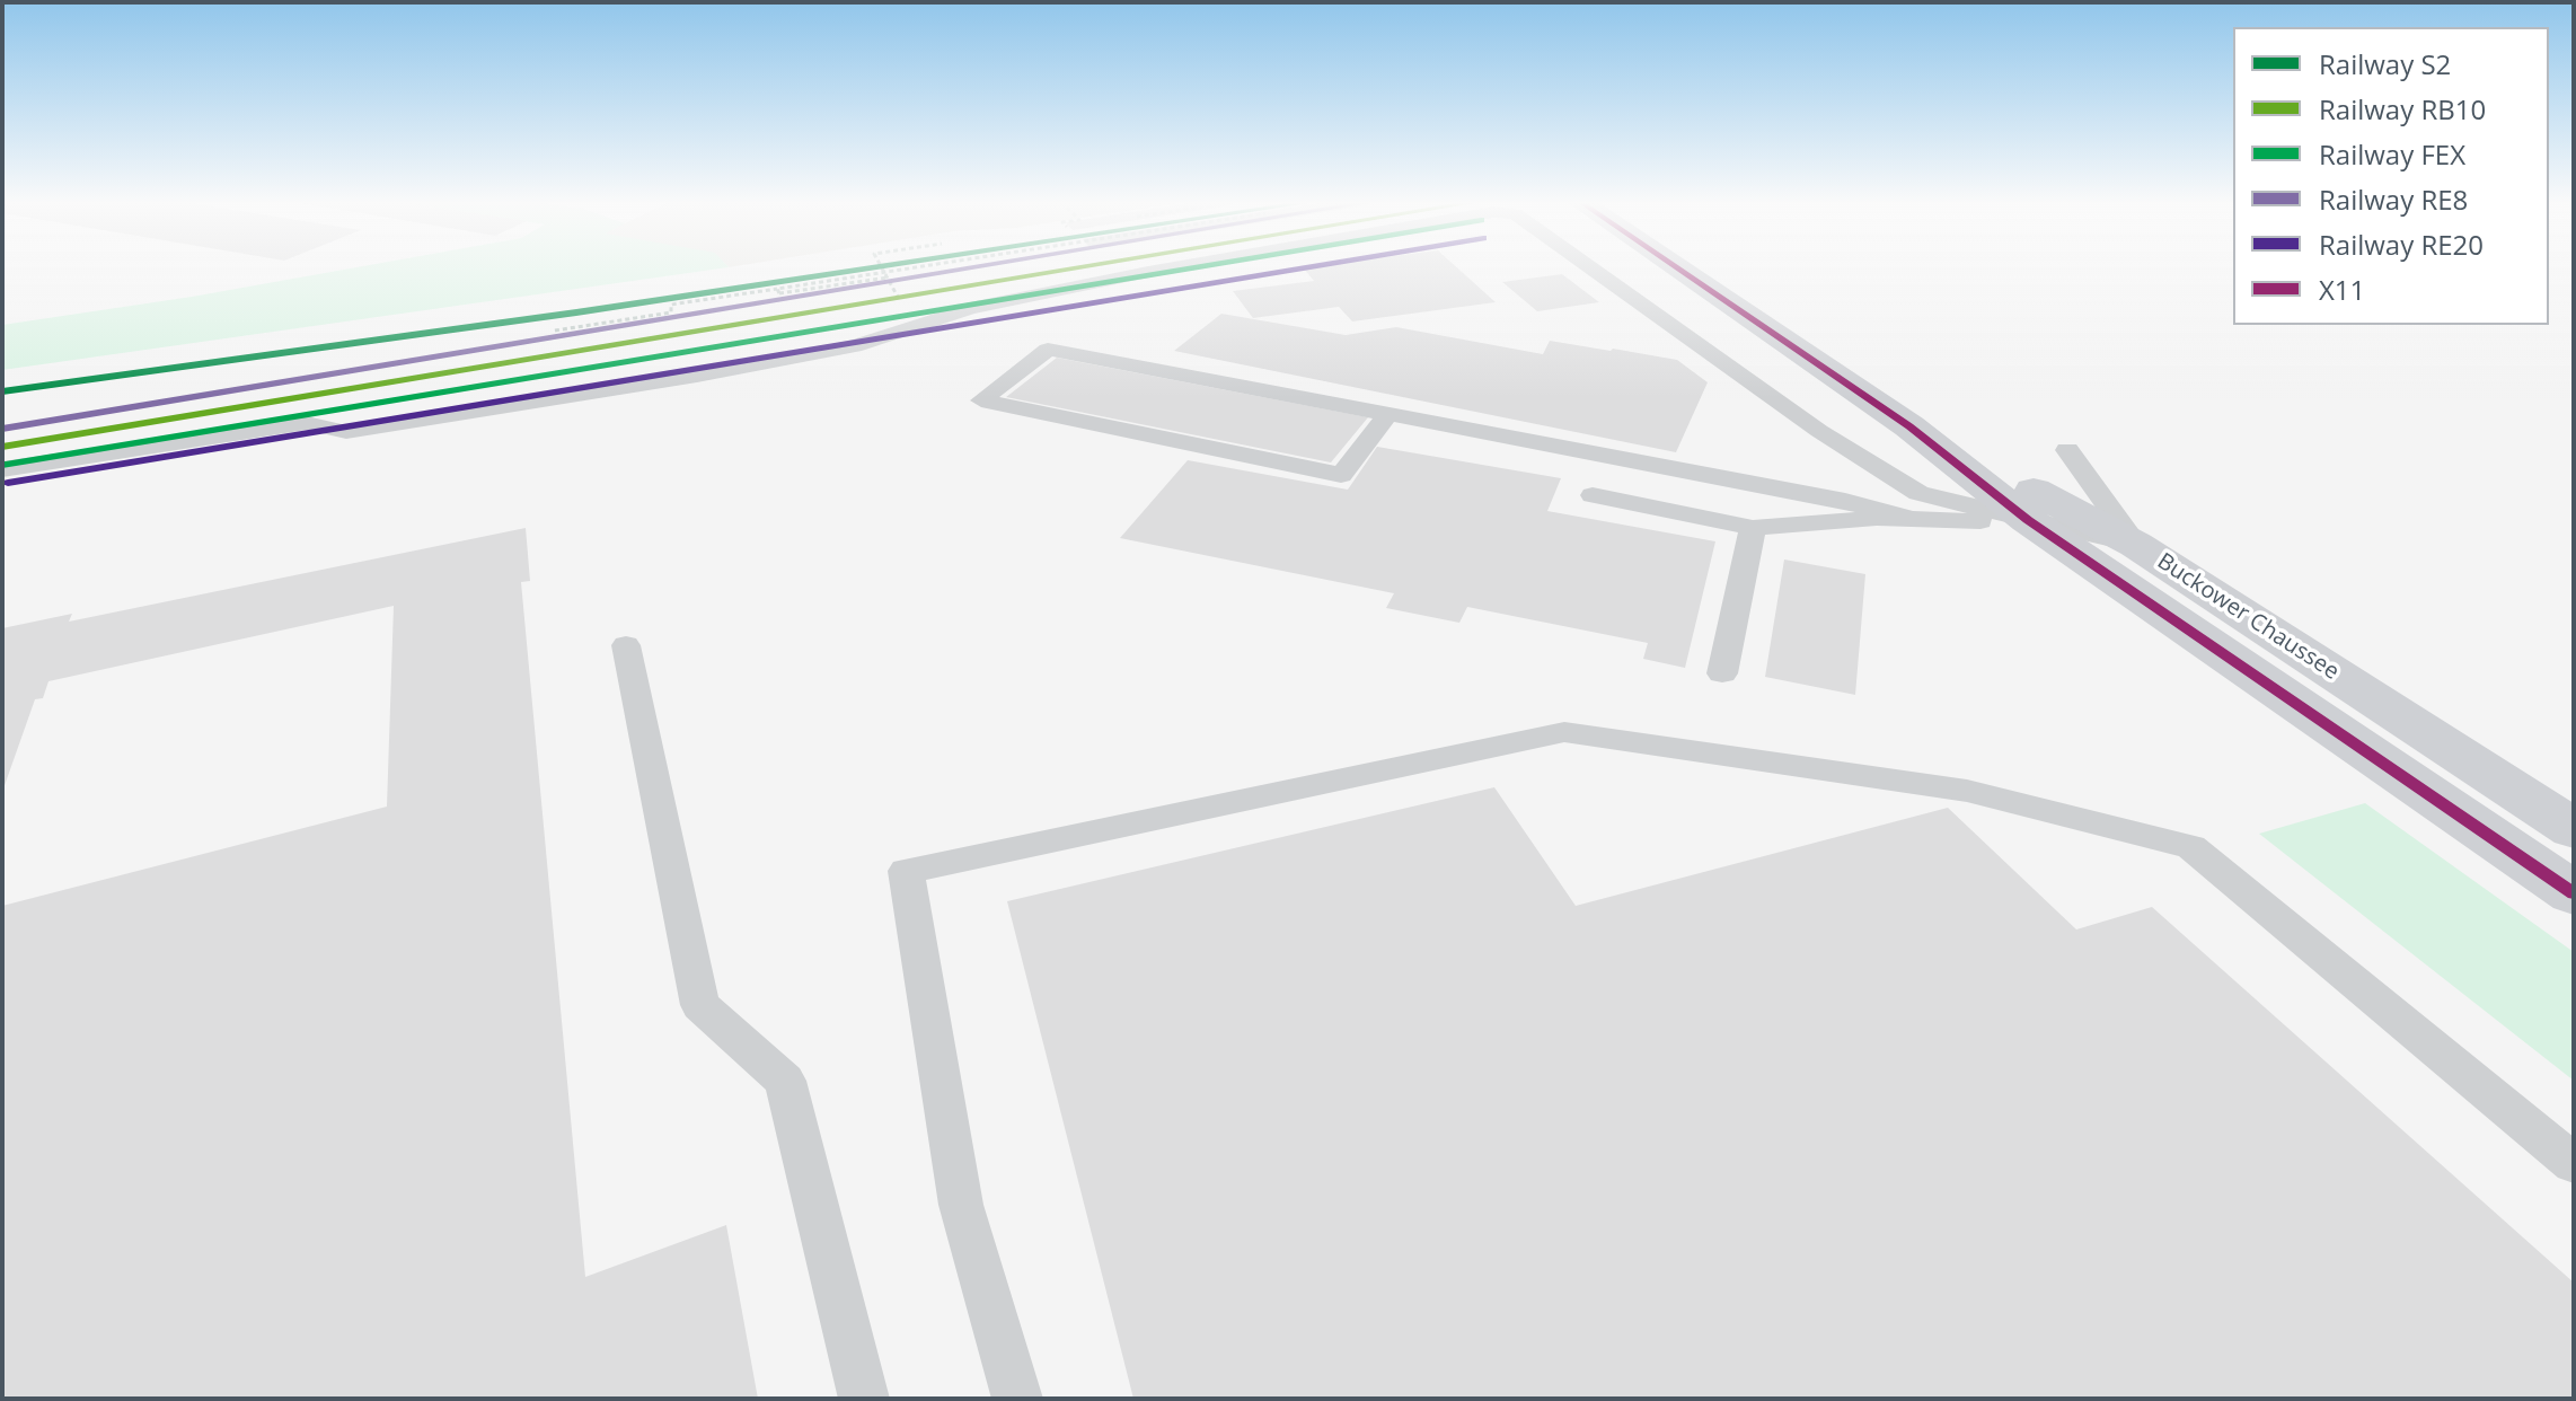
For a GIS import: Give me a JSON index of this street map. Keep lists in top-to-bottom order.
{
  "streets": {
    "main road": ["Buckower Chaussee"]
  },
  "lines": [
    "rail line S2",
    "rail line RB10",
    "rail line FEX",
    "rail line RE8",
    "rail line RE20",
    "transit line X11"
  ],
  "legend": [
    "Railway S2",
    "Railway RB10",
    "Railway FEX",
    "Railway RE8",
    "Railway RE20",
    "X11"
  ]
}
